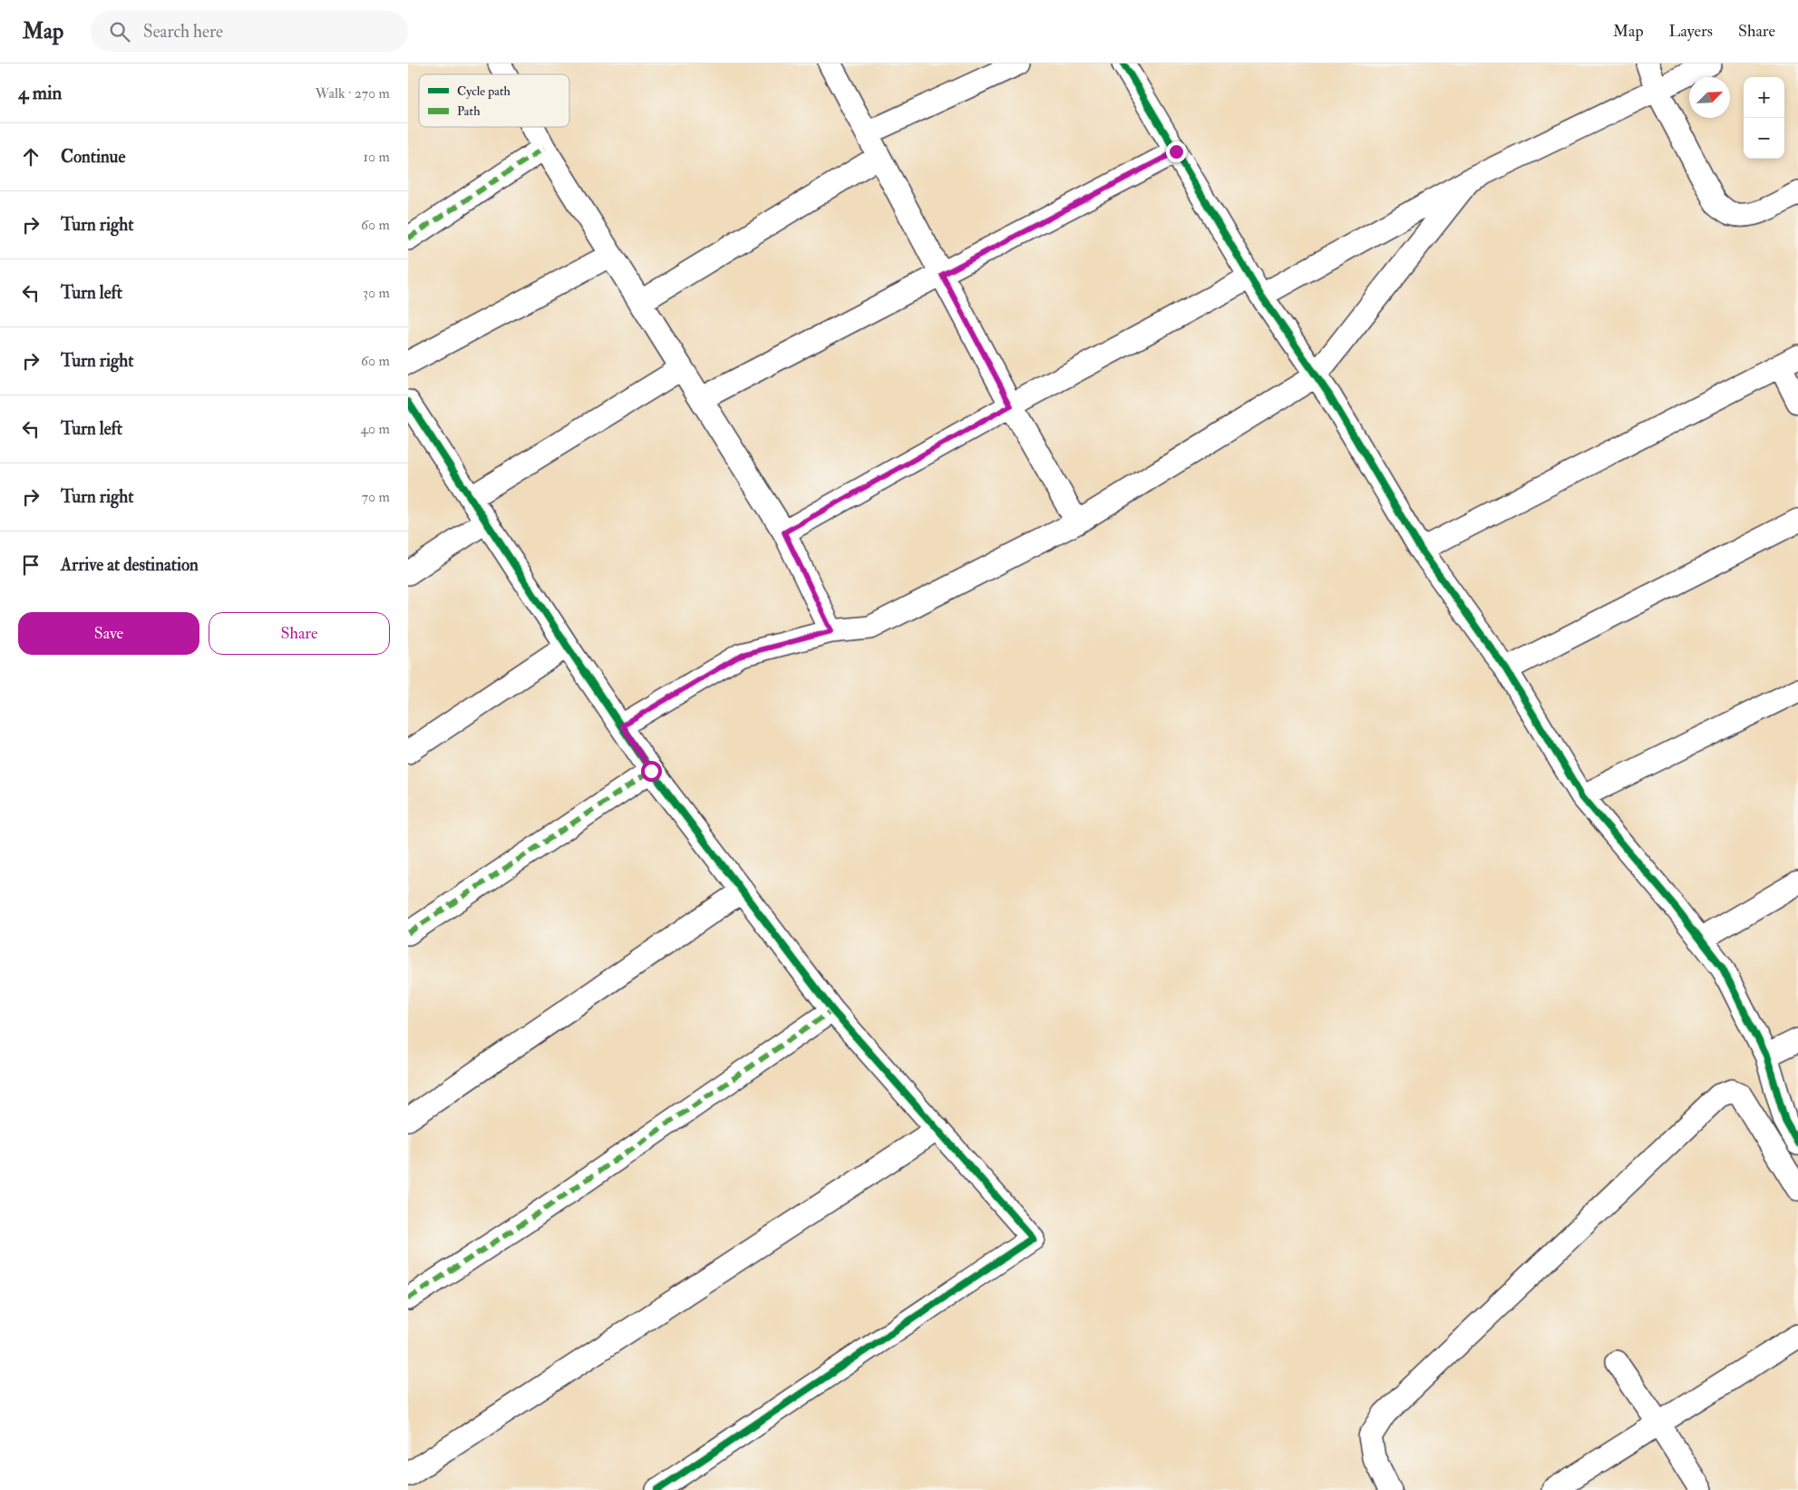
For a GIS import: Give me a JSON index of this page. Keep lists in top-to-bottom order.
{
  "legend": ["Cycle path", "Path"],
  "north": "top right",
  "page": {
    "header": "Map",
    "search": "Search here",
    "nav": ["Map", "Layers", "Share"],
    "heading": ["4 min", "Walk · 270 m"],
    "map_buttons": ["+", "−"],
    "list": [
      ["Continue", "10 m"],
      ["Turn right", "60 m"],
      ["Turn left", "30 m"],
      ["Turn right", "60 m"],
      ["Turn left", "40 m"],
      ["Turn right", "70 m"],
      "Arrive at destination"
    ],
    "buttons": ["Save", "Share"]
  }
}
